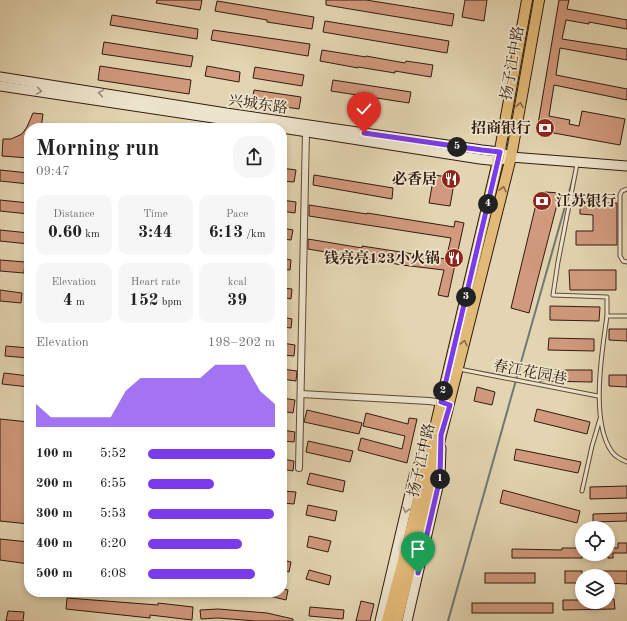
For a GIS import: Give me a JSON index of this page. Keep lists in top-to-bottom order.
{
  "streets": {
    "main road": ["扬子江中路"],
    "street": ["兴城东路"],
    "lane": ["春江花园巷"]
  },
  "crossings": [
    ["扬子江中路", "兴城东路"],
    ["扬子江中路", "春江花园巷"]
  ],
  "places": {
    "bank": ["招商银行", "江苏银行"],
    "restaurant": ["必香居", "钱亮亮123小火锅"]
  },
  "page": {
    "heading": ["Morning run", "09:47"],
    "pins": [
      "5",
      "4",
      "3",
      "2",
      "1"
    ],
    "stats": [
      ["Distance", "0.60 km"],
      ["Time", "3:44"],
      ["Pace", "6:13 /km"],
      ["Elevation", "4 m"],
      ["Heart rate", "152 bpm"],
      ["kcal", "39"]
    ],
    "chart": ["Elevation", "198–202 m"],
    "list": [
      {
        "name": "100 m",
        "note": "5:52"
      },
      {
        "name": "200 m",
        "note": "6:55"
      },
      {
        "name": "300 m",
        "note": "5:53"
      },
      {
        "name": "400 m",
        "note": "6:20"
      },
      {
        "name": "500 m",
        "note": "6:08"
      }
    ]
  }
}
